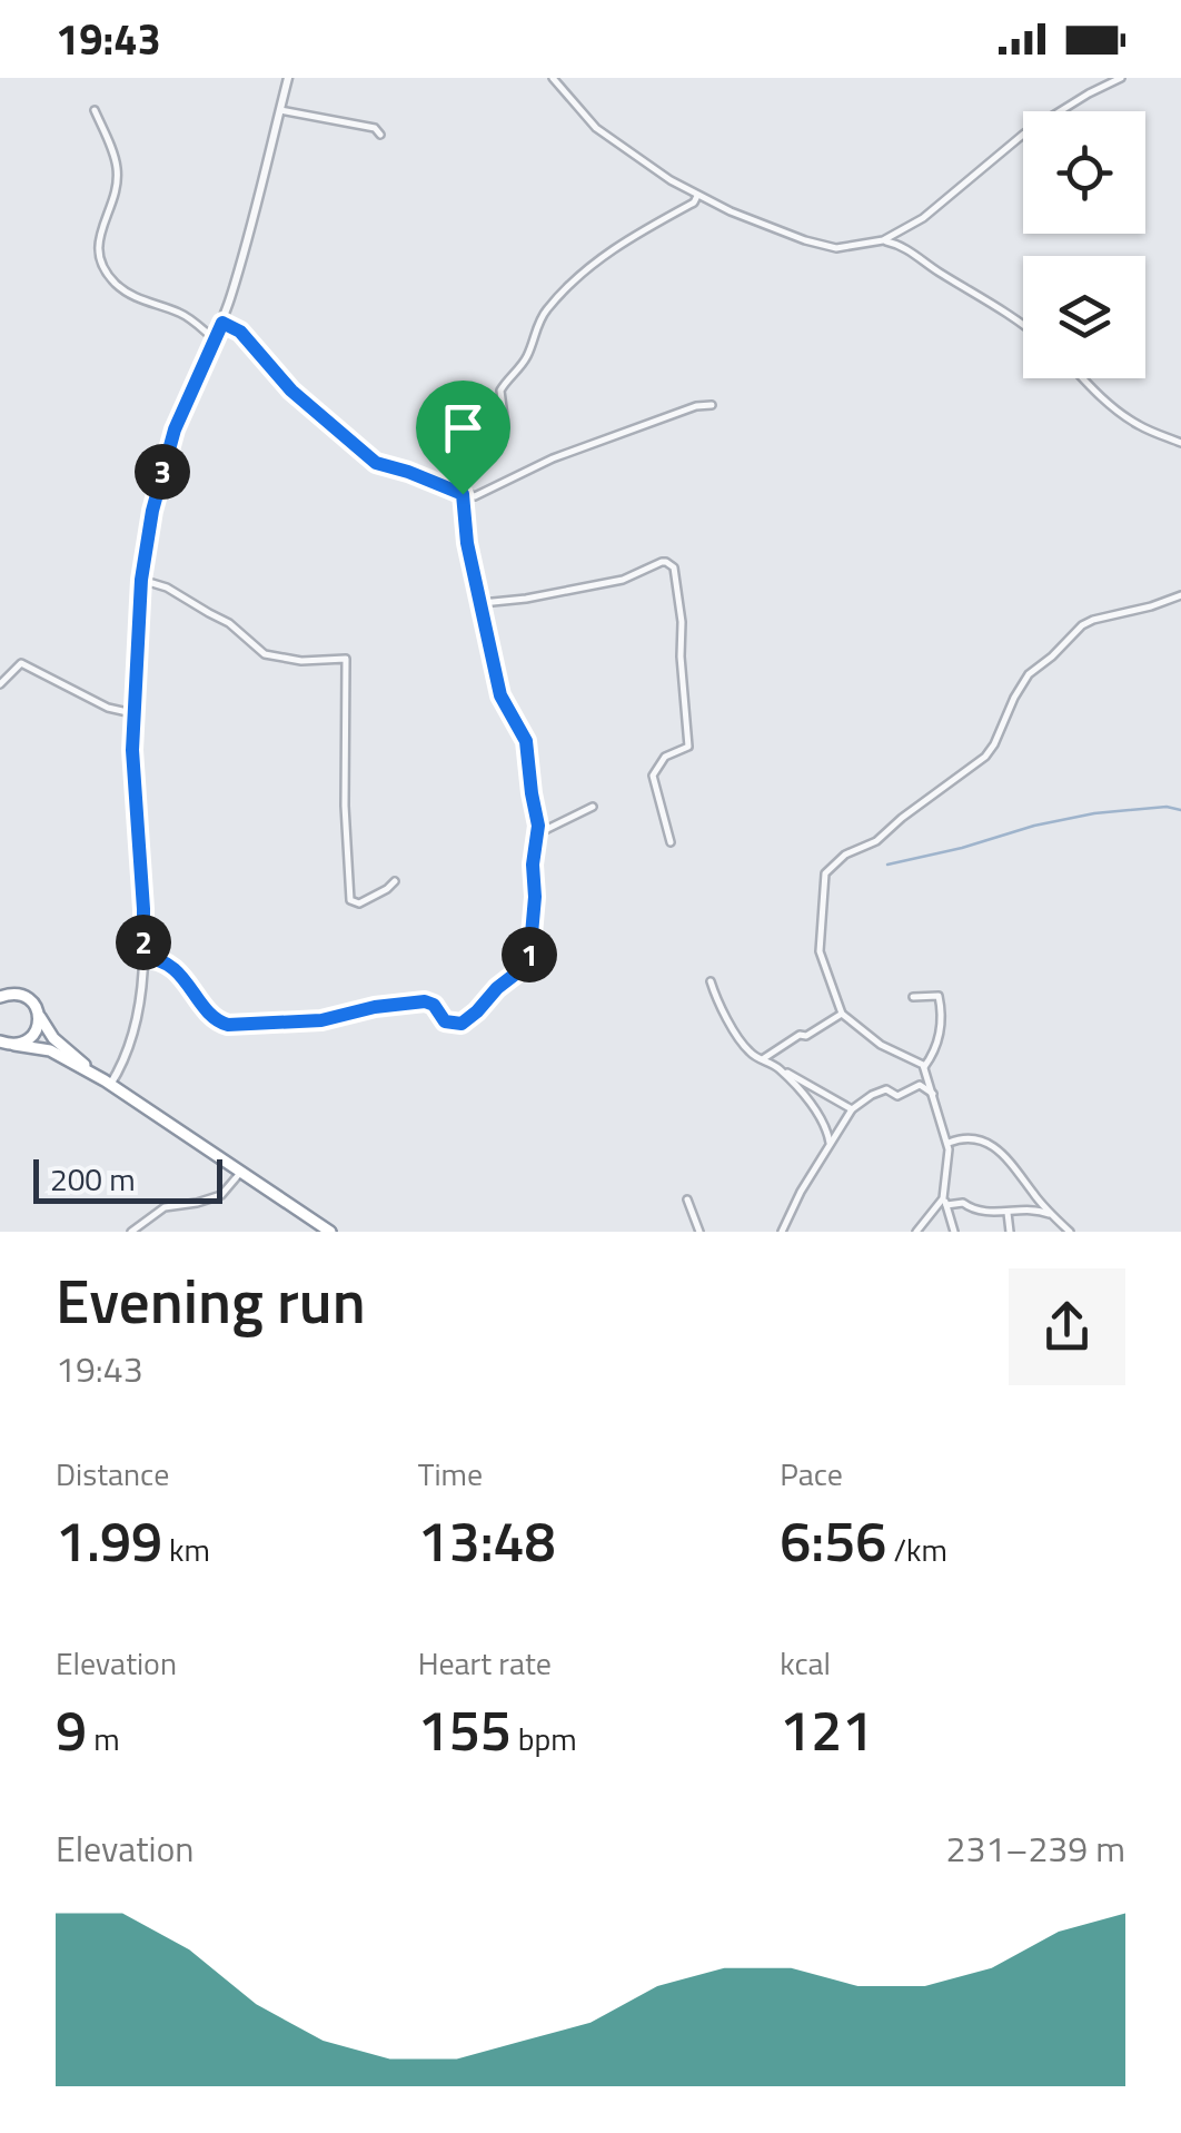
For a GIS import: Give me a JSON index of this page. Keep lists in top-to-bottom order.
{
  "scale_bar": "200 m",
  "page": {
    "status": "19:43",
    "pins": ["3", "2", "1"],
    "scale": "200 m",
    "heading": ["Evening run", "19:43"],
    "stats": [
      ["Distance", "1.99 km"],
      ["Time", "13:48"],
      ["Pace", "6:56 /km"],
      ["Elevation", "9 m"],
      ["Heart rate", "155 bpm"],
      ["kcal", "121"]
    ],
    "chart": ["Elevation", "231–239 m"]
  }
}
